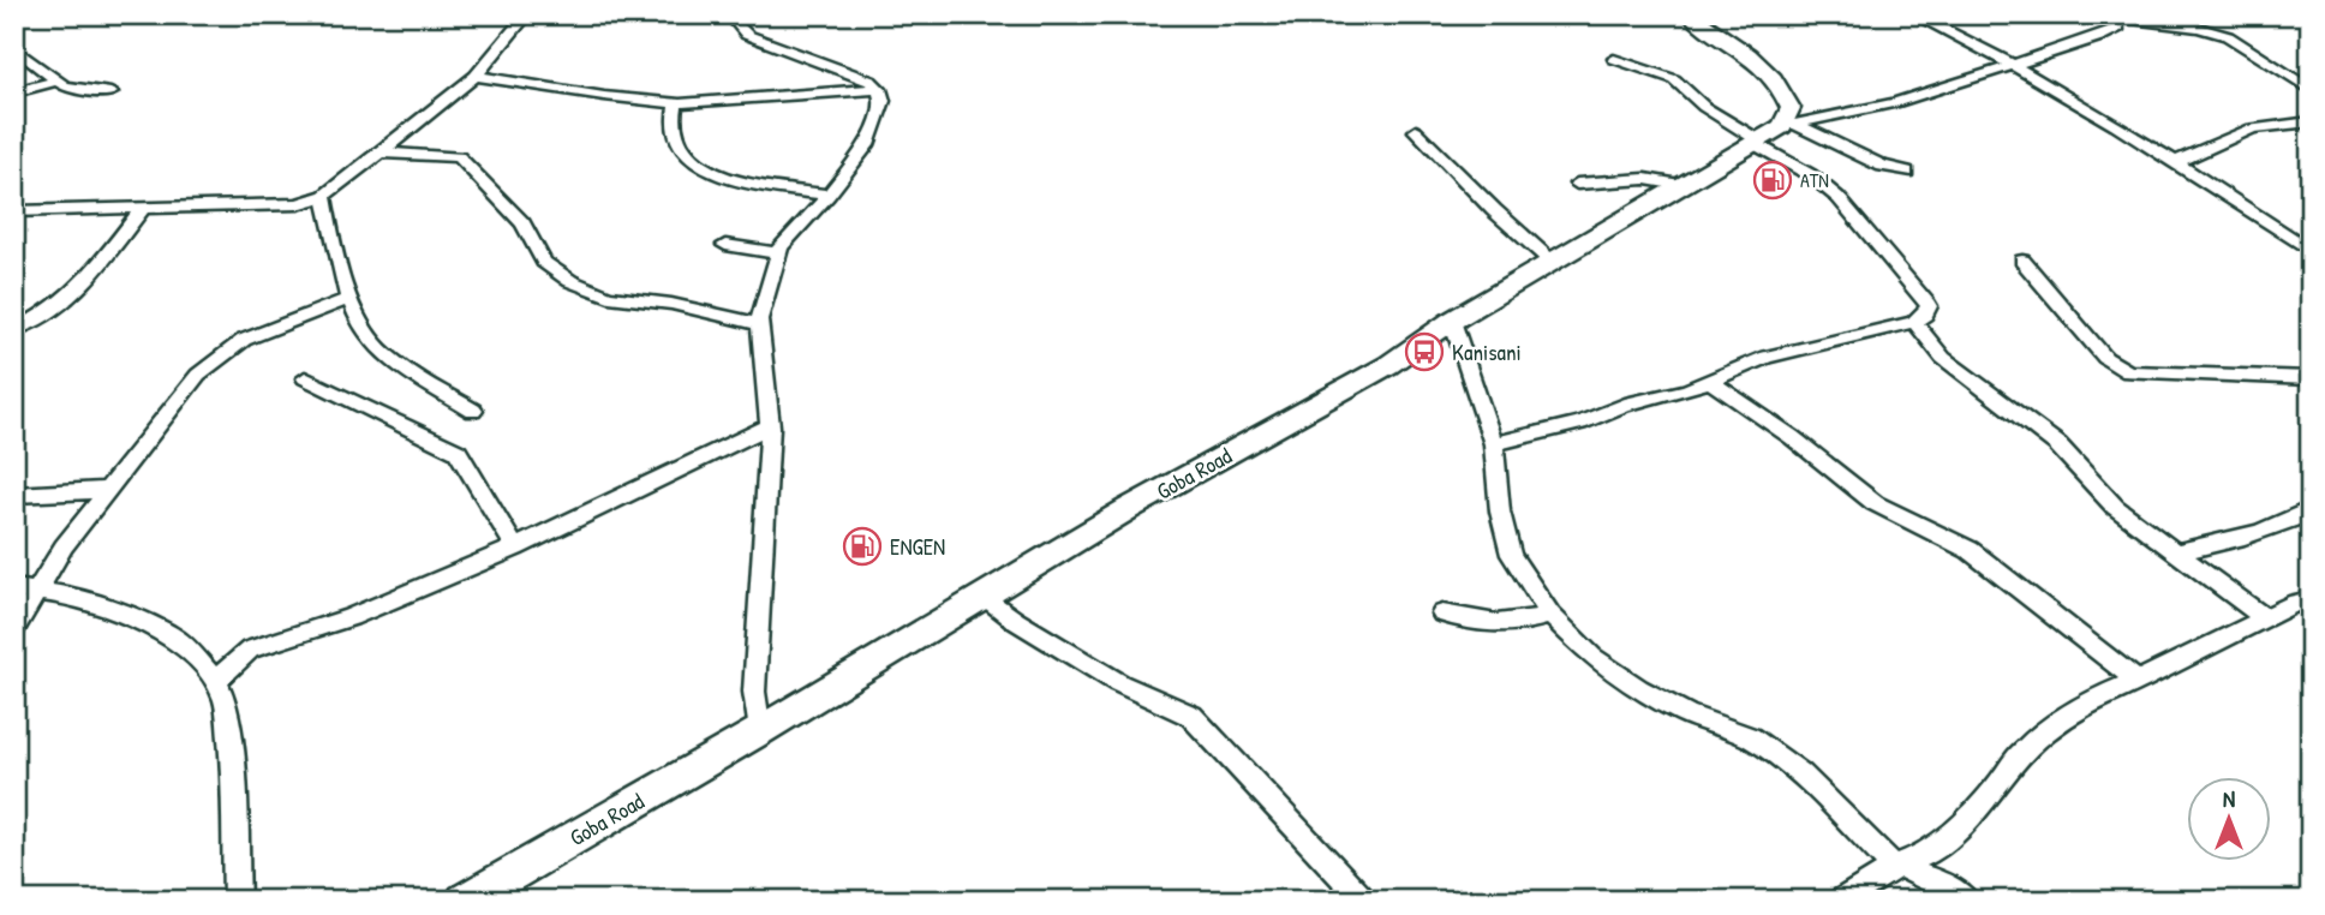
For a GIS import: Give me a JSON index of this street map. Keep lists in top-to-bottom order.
{
  "streets": {
    "main road": ["Goba Road"]
  },
  "places": {
    "fuel station": ["ATN", "ENGEN"],
    "bus stop": ["Kanisani"]
  },
  "north": "top"
}
